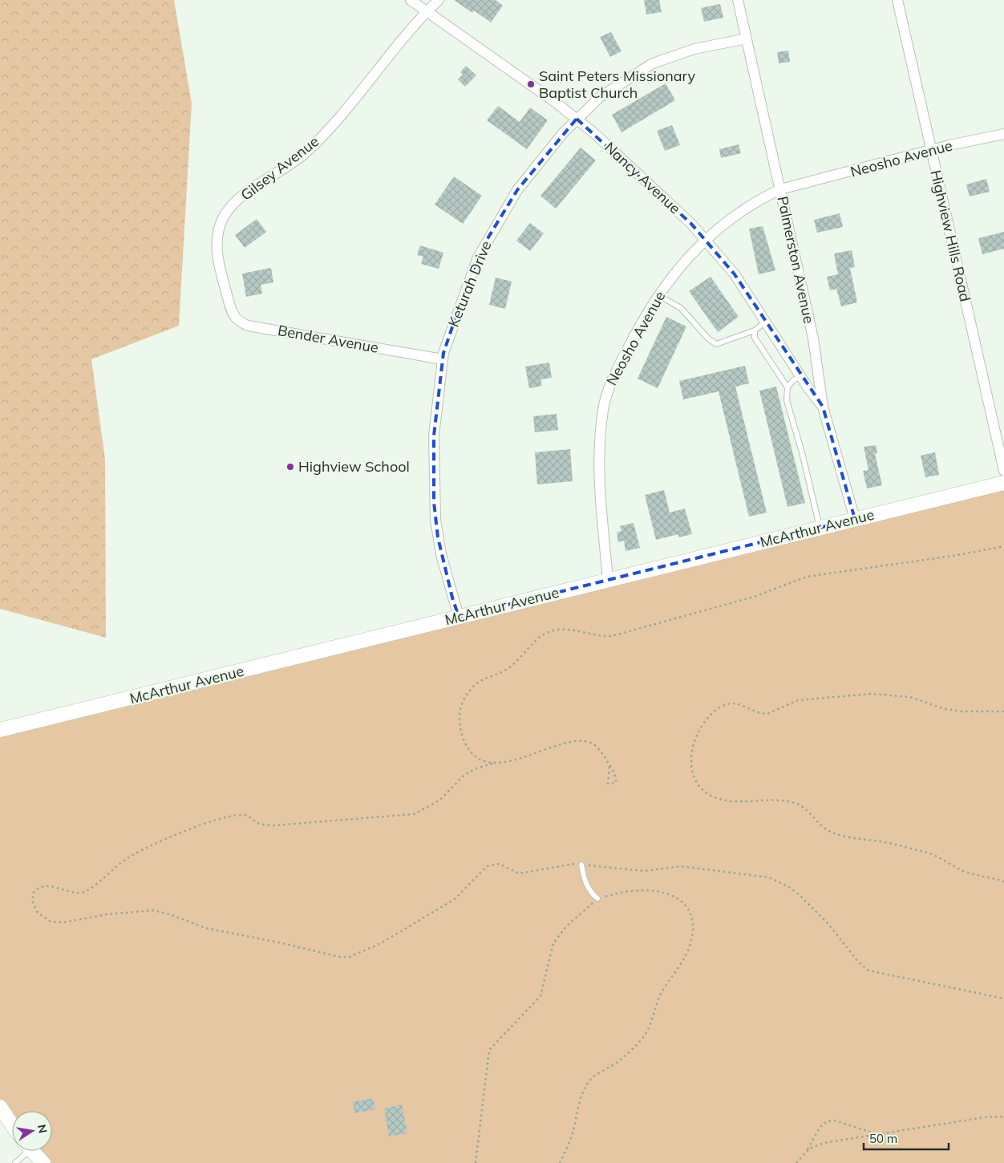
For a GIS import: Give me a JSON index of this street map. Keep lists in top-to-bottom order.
{
  "streets": {
    "street": [
      "Neosho Avenue",
      "Gilsey Avenue",
      "Nancy Avenue",
      "Highview Hills Road",
      "Palmerston Avenue",
      "Keturah Drive",
      "Bender Avenue",
      "McArthur Avenue"
    ]
  },
  "crossings": [
    ["Neosho Avenue", "Nancy Avenue"],
    ["Neosho Avenue", "Highview Hills Road"],
    ["Neosho Avenue", "Palmerston Avenue"],
    ["Neosho Avenue", "McArthur Avenue"],
    ["Gilsey Avenue", "Nancy Avenue"],
    ["Gilsey Avenue", "Bender Avenue"],
    ["Nancy Avenue", "Palmerston Avenue"],
    ["Nancy Avenue", "Keturah Drive"],
    ["Palmerston Avenue", "Keturah Drive"],
    ["Palmerston Avenue", "McArthur Avenue"],
    ["Keturah Drive", "Bender Avenue"],
    ["Keturah Drive", "McArthur Avenue"]
  ],
  "places": ["Saint Peters Missionary Baptist Church", "Highview School"],
  "scale_bar": "50 m",
  "north": "right"
}
